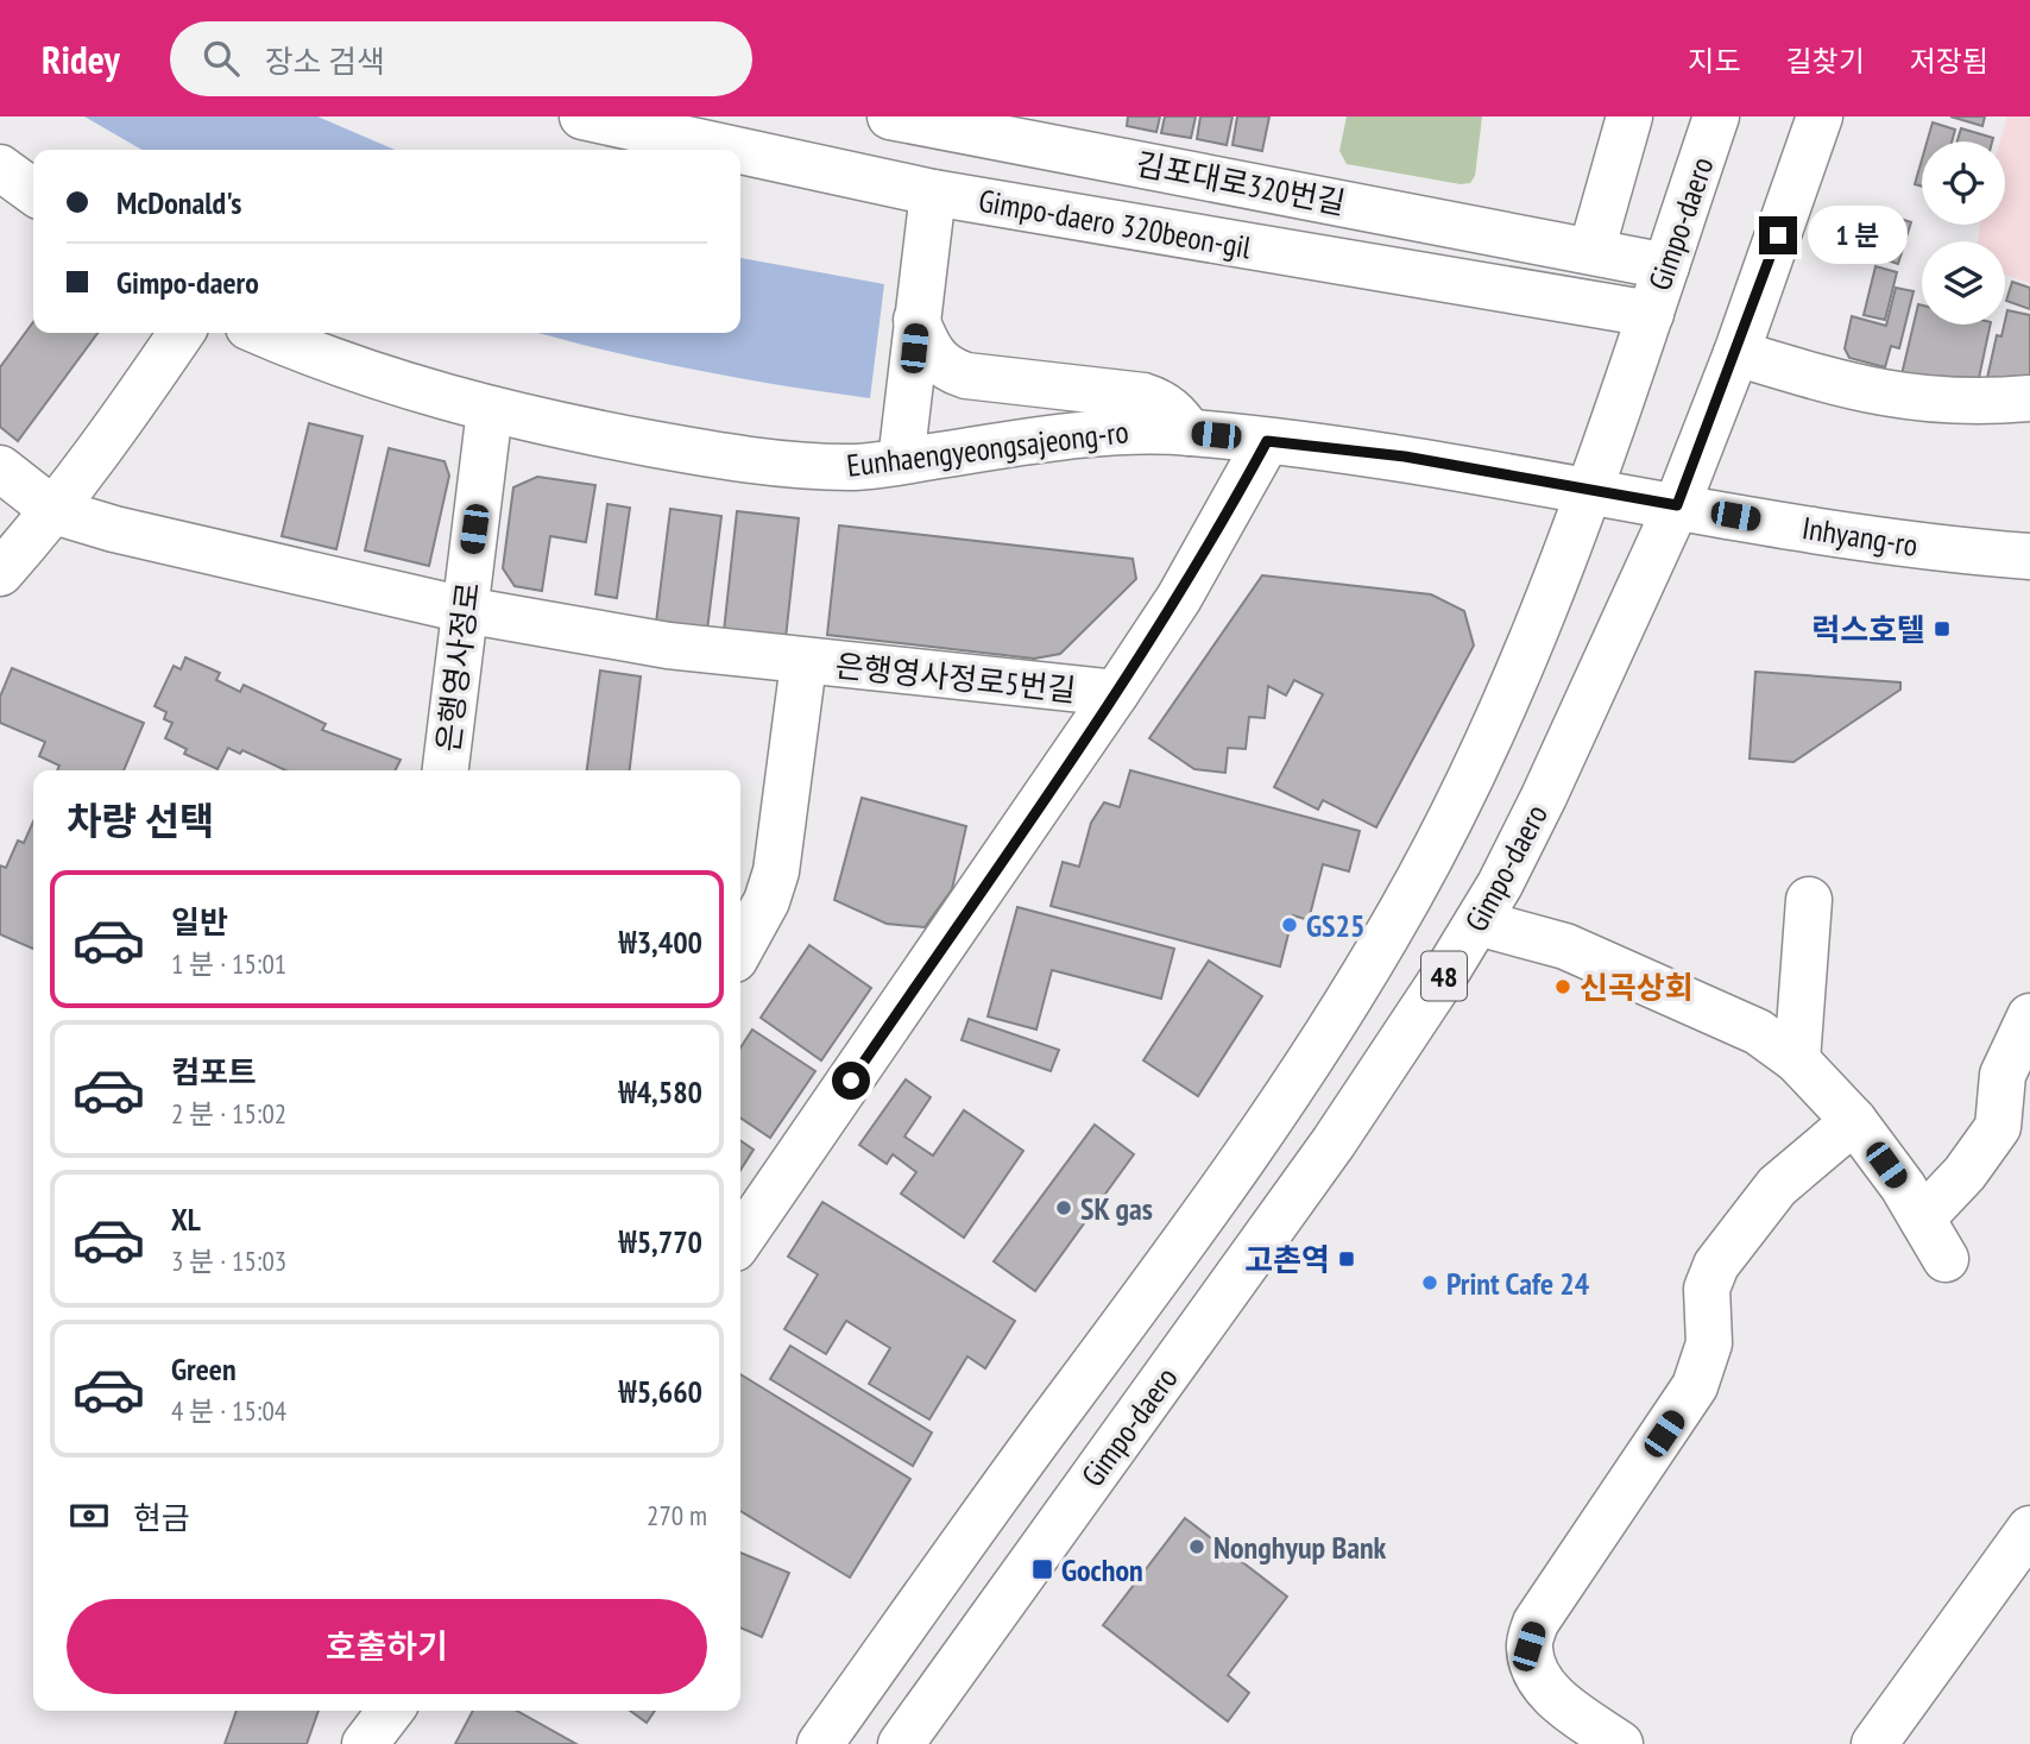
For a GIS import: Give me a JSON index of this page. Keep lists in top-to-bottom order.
{
  "streets": {
    "street": [
      "김포대로320번길",
      "Gimpo-daero 320beon-gil",
      "Gimpo-daero",
      "Eunhaengyeongsajeong-ro",
      "Inhyang-ro",
      "은행영사정로",
      "은행영사정로5번길",
      "48"
    ]
  },
  "crossings": [
    ["김포대로320번길", "Gimpo-daero"],
    ["Gimpo-daero 320beon-gil", "Gimpo-daero"],
    ["Gimpo-daero", "Eunhaengyeongsajeong-ro"],
    ["Gimpo-daero", "Inhyang-ro"],
    ["Eunhaengyeongsajeong-ro", "Inhyang-ro"],
    ["Eunhaengyeongsajeong-ro", "은행영사정로"]
  ],
  "places": {
    "transit": ["럭스호텔", "고촌역", "Gochon"],
    "other": [
      "GS25",
      "신곡상회",
      "SK gas",
      "Print Cafe 24",
      "Nonghyup Bank"
    ]
  },
  "page": {
    "header": "Ridey",
    "search": "장소 검색",
    "nav": ["지도", "길찾기", "저장됨"],
    "banner": ["McDonald's", "Gimpo-daero"],
    "bubble": "1 분",
    "heading": "차량 선택",
    "list": [
      {
        "name": "일반",
        "note": "1 분 · 15:01",
        "value": "₩3,400"
      },
      {
        "name": "컴포트",
        "note": "2 분 · 15:02",
        "value": "₩4,580"
      },
      {
        "name": "XL",
        "note": "3 분 · 15:03",
        "value": "₩5,770"
      },
      {
        "name": "Green",
        "note": "4 분 · 15:04",
        "value": "₩5,660"
      }
    ],
    "pay": ["현금", "270 m"],
    "buttons": "호출하기"
  }
}
